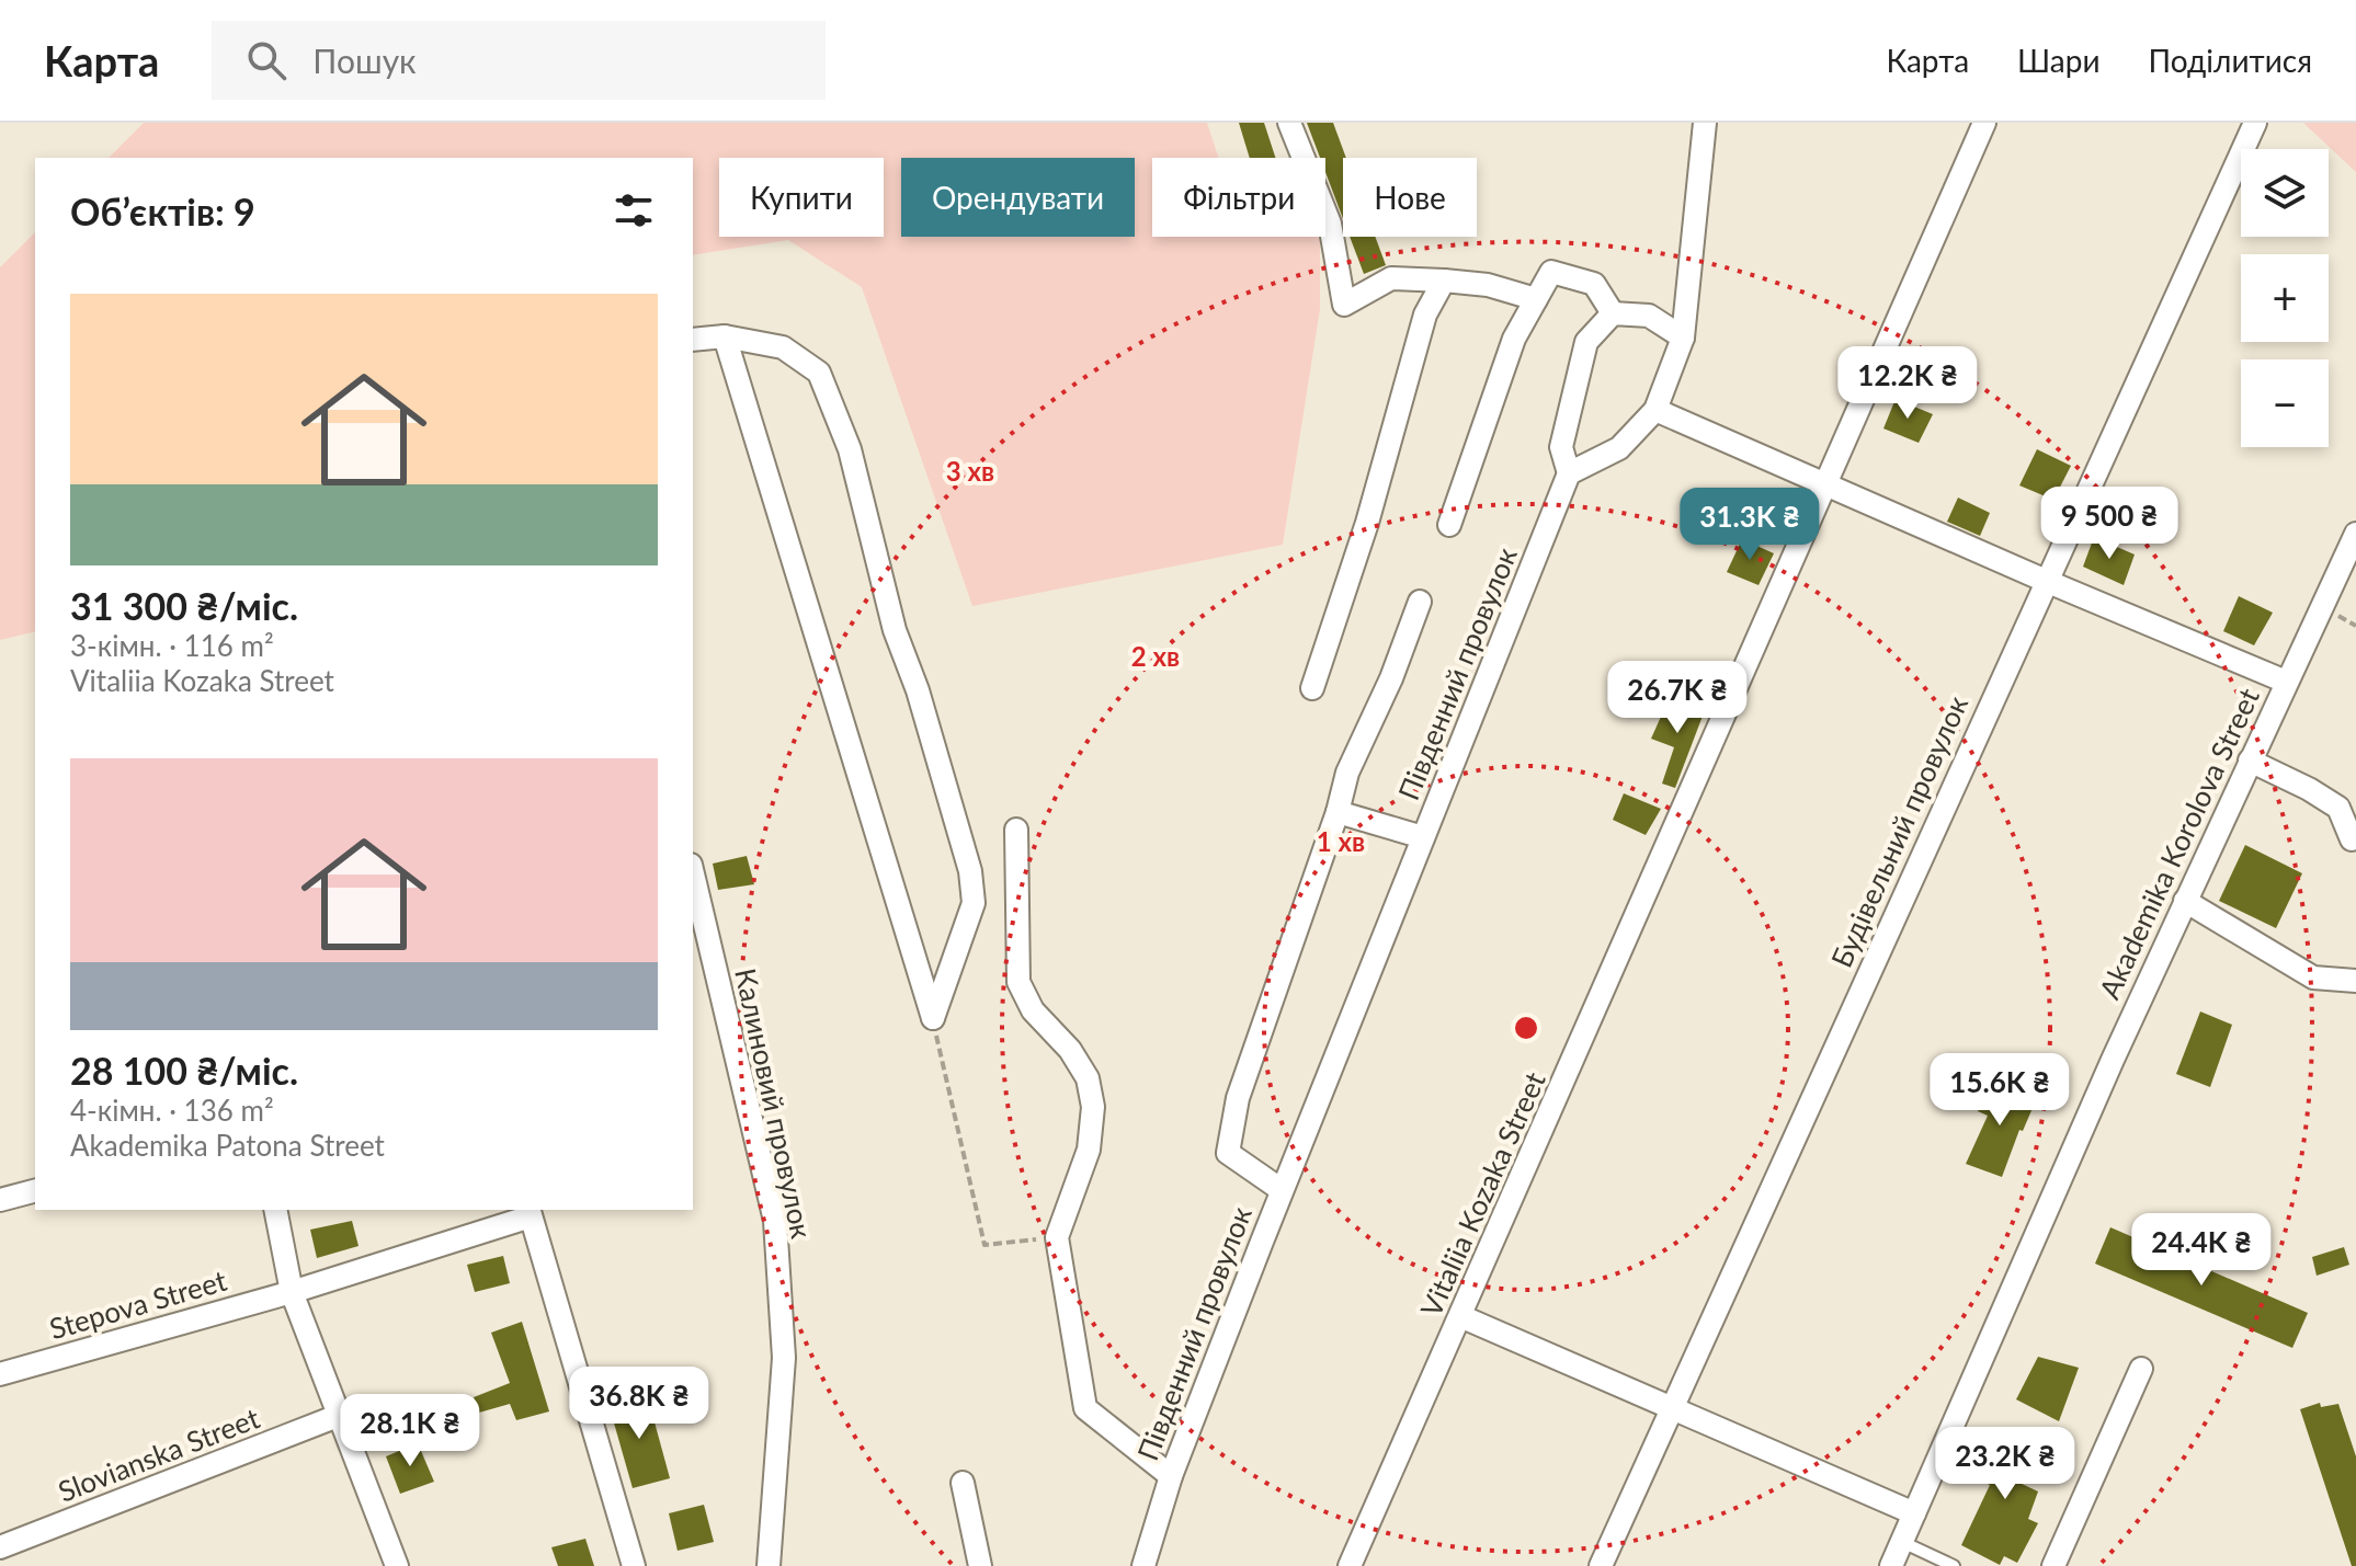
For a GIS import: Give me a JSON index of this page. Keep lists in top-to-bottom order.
{
  "streets": {
    "street": [
      "Південний провулок",
      "Будівельний провулок",
      "Akademika Korolova Street",
      "Калиновий провулок",
      "Vitaliia Kozaka Street",
      "Stepova Street",
      "Slovianska Street"
    ]
  },
  "page": {
    "header": "Карта",
    "search": "Пошук",
    "nav": ["Карта", "Шари", "Поділитися"],
    "map_buttons": ["+", "−"],
    "chip": [
      "Купити",
      "Орендувати",
      "Фільтри",
      "Нове"
    ],
    "heading": "Об’єктів: 9",
    "list": [
      {
        "name": "31 300 ₴/міс.",
        "note": "3-кімн. · 116 m² · Vitaliia Kozaka Street"
      },
      {
        "name": "28 100 ₴/міс.",
        "note": "4-кімн. · 136 m² · Akademika Patona Street"
      }
    ],
    "price": [
      "12.2K ₴",
      "9 500 ₴",
      "31.3K ₴",
      "26.7K ₴",
      "15.6K ₴",
      "24.4K ₴",
      "36.8K ₴",
      "28.1K ₴",
      "23.2K ₴"
    ]
  },
  "rings": ["3 хв", "2 хв", "1 хв"]
}
